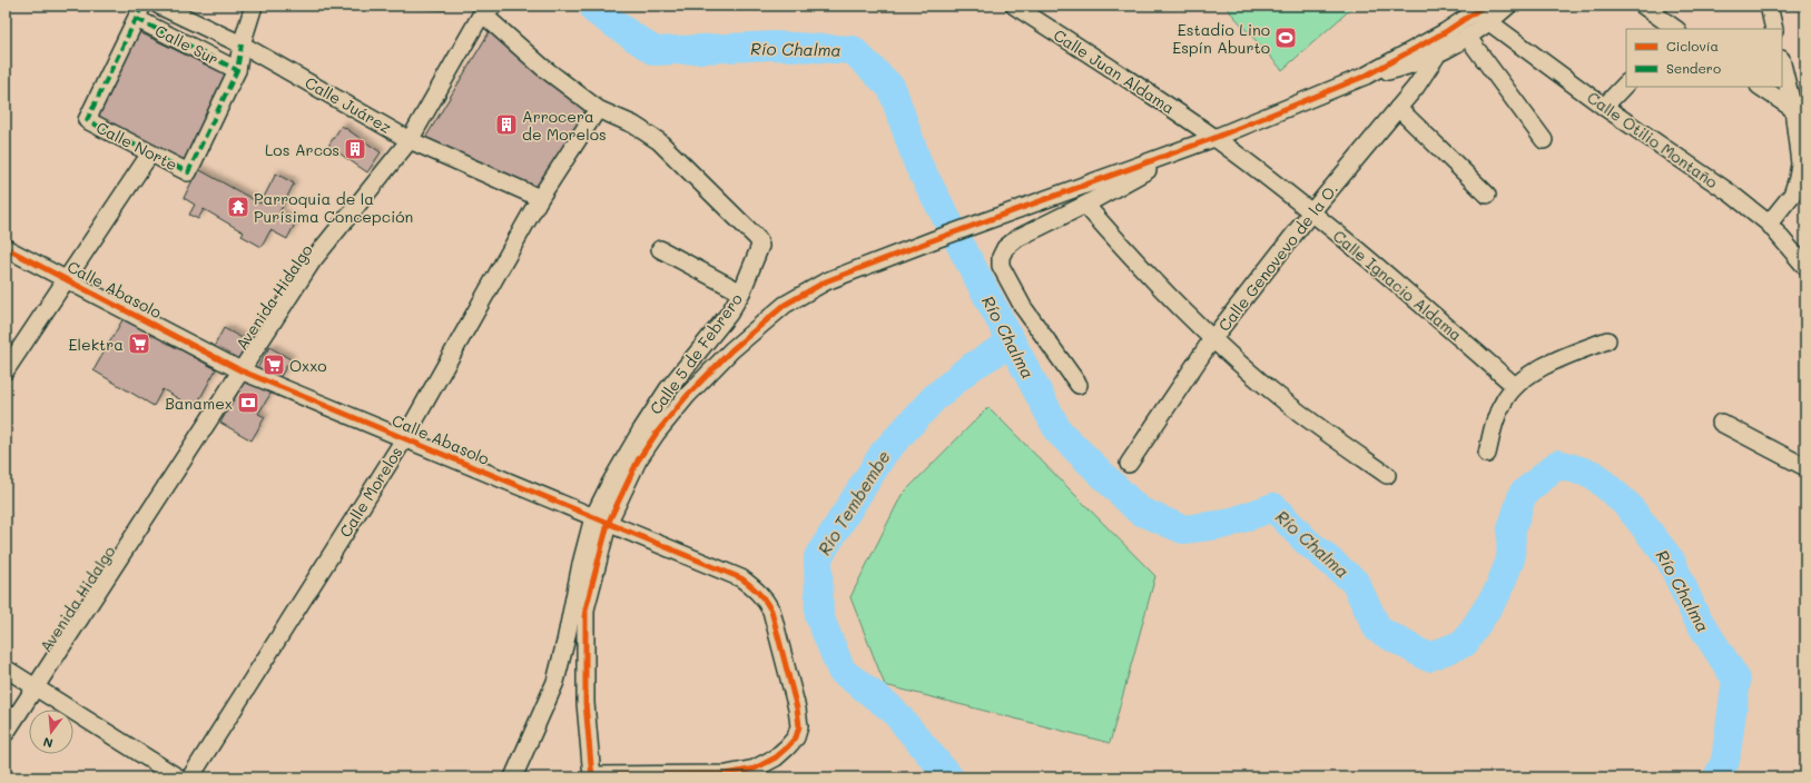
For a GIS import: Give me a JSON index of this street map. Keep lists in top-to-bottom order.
{
  "streets": {
    "street": [
      "Calle Sur",
      "Calle Juan Aldama",
      "Calle Juárez",
      "Calle Otilio Montaño",
      "Calle Norte",
      "Calle Genovevo de la O.",
      "Calle Ignacio Aldama",
      "Calle Abasolo",
      "Avenida Hidalgo",
      "Calle 5 de Febrero",
      "Calle Morelos"
    ]
  },
  "crossings": [
    ["Calle Sur", "Calle Norte"],
    ["Calle Juan Aldama", "Calle Ignacio Aldama"],
    ["Calle Juárez", "Avenida Hidalgo"],
    ["Calle Juárez", "Calle Morelos"],
    ["Calle Genovevo de la O.", "Calle Ignacio Aldama"],
    ["Calle Abasolo", "Avenida Hidalgo"],
    ["Calle Abasolo", "Calle 5 de Febrero"],
    ["Calle Abasolo", "Calle Morelos"],
    ["Avenida Hidalgo", "Calle 5 de Febrero"],
    ["Calle 5 de Febrero", "Calle Morelos"]
  ],
  "water": ["Río Chalma", "Río Tembembe"],
  "places": {
    "sports": ["Estadio Lino Espín Aburto"],
    "building": ["Arrocera de Morelos", "Los Arcos"],
    "temple": ["Parroquia de la Purísima Concepción"],
    "supermarket": ["Elektra", "Oxxo"],
    "bank": ["Banamex"]
  },
  "legend": ["Ciclovía", "Sendero"],
  "north": "bottom"
}
